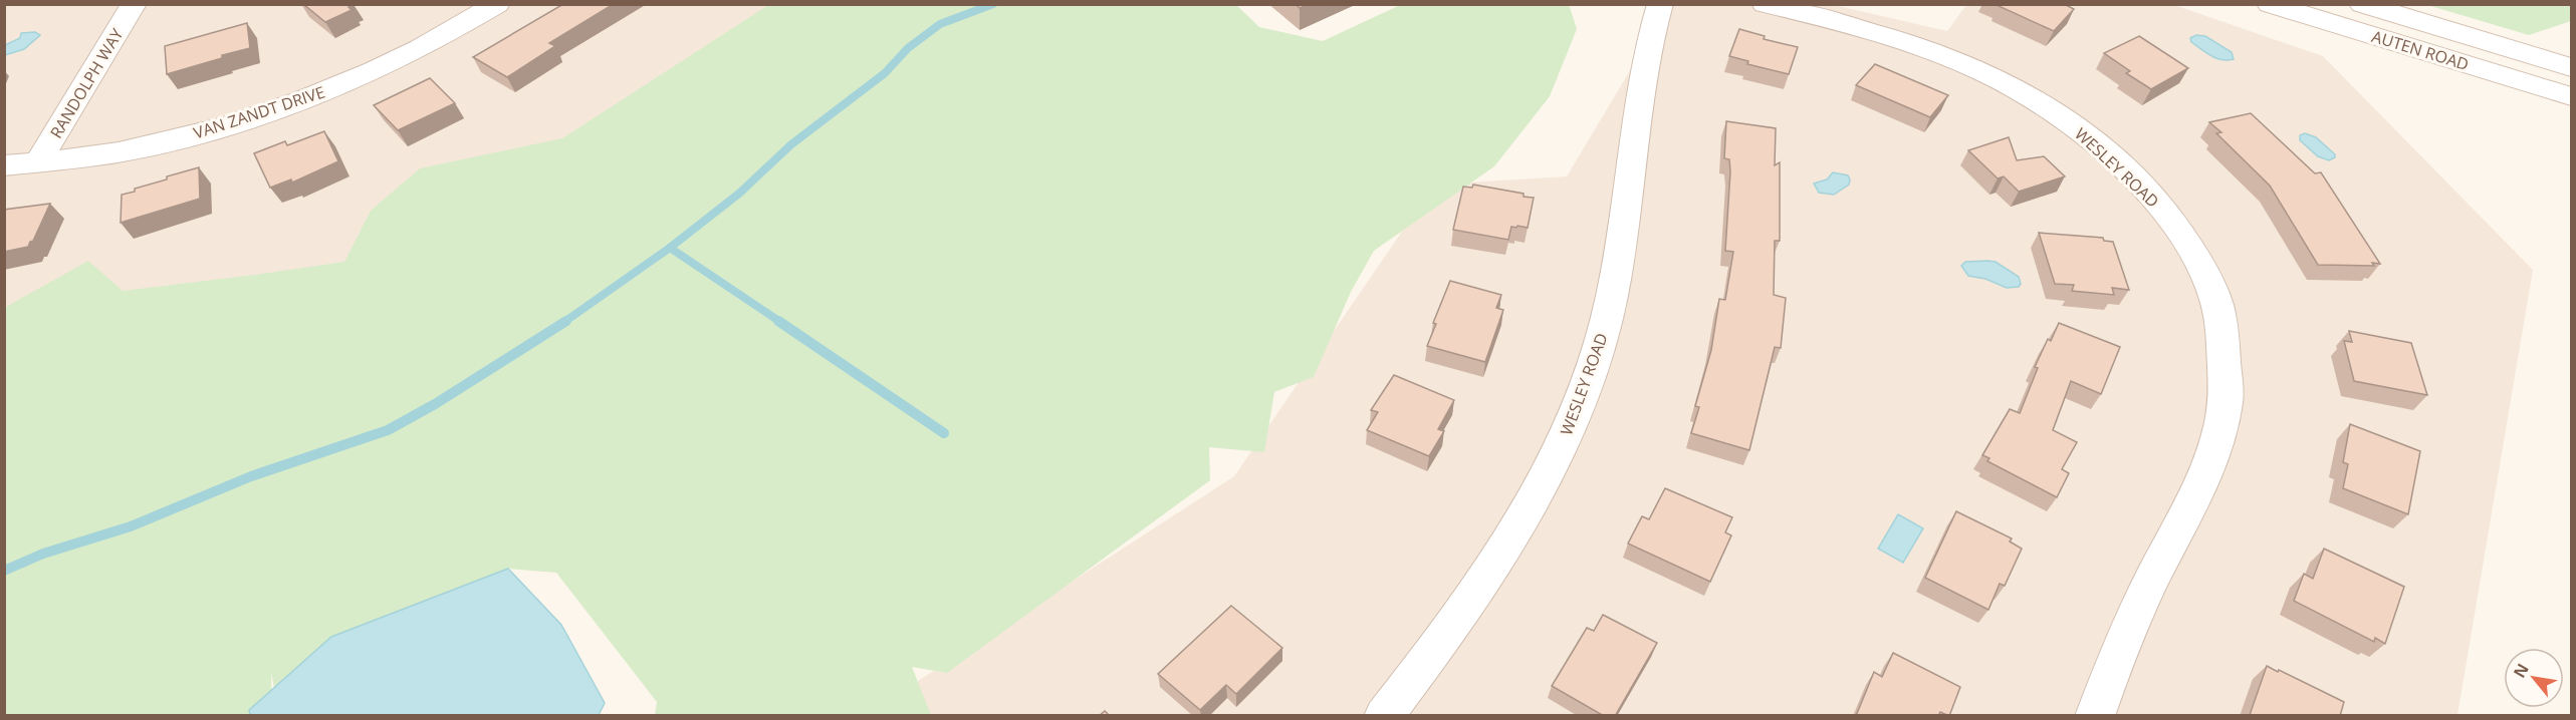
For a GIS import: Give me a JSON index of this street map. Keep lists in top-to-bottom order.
{
  "streets": {
    "street": [
      "AUTEN ROAD",
      "RANDOLPH WAY",
      "VAN ZANDT DRIVE",
      "WESLEY ROAD"
    ]
  },
  "crossings": [
    ["RANDOLPH WAY", "VAN ZANDT DRIVE"]
  ],
  "north": "top left"
}
